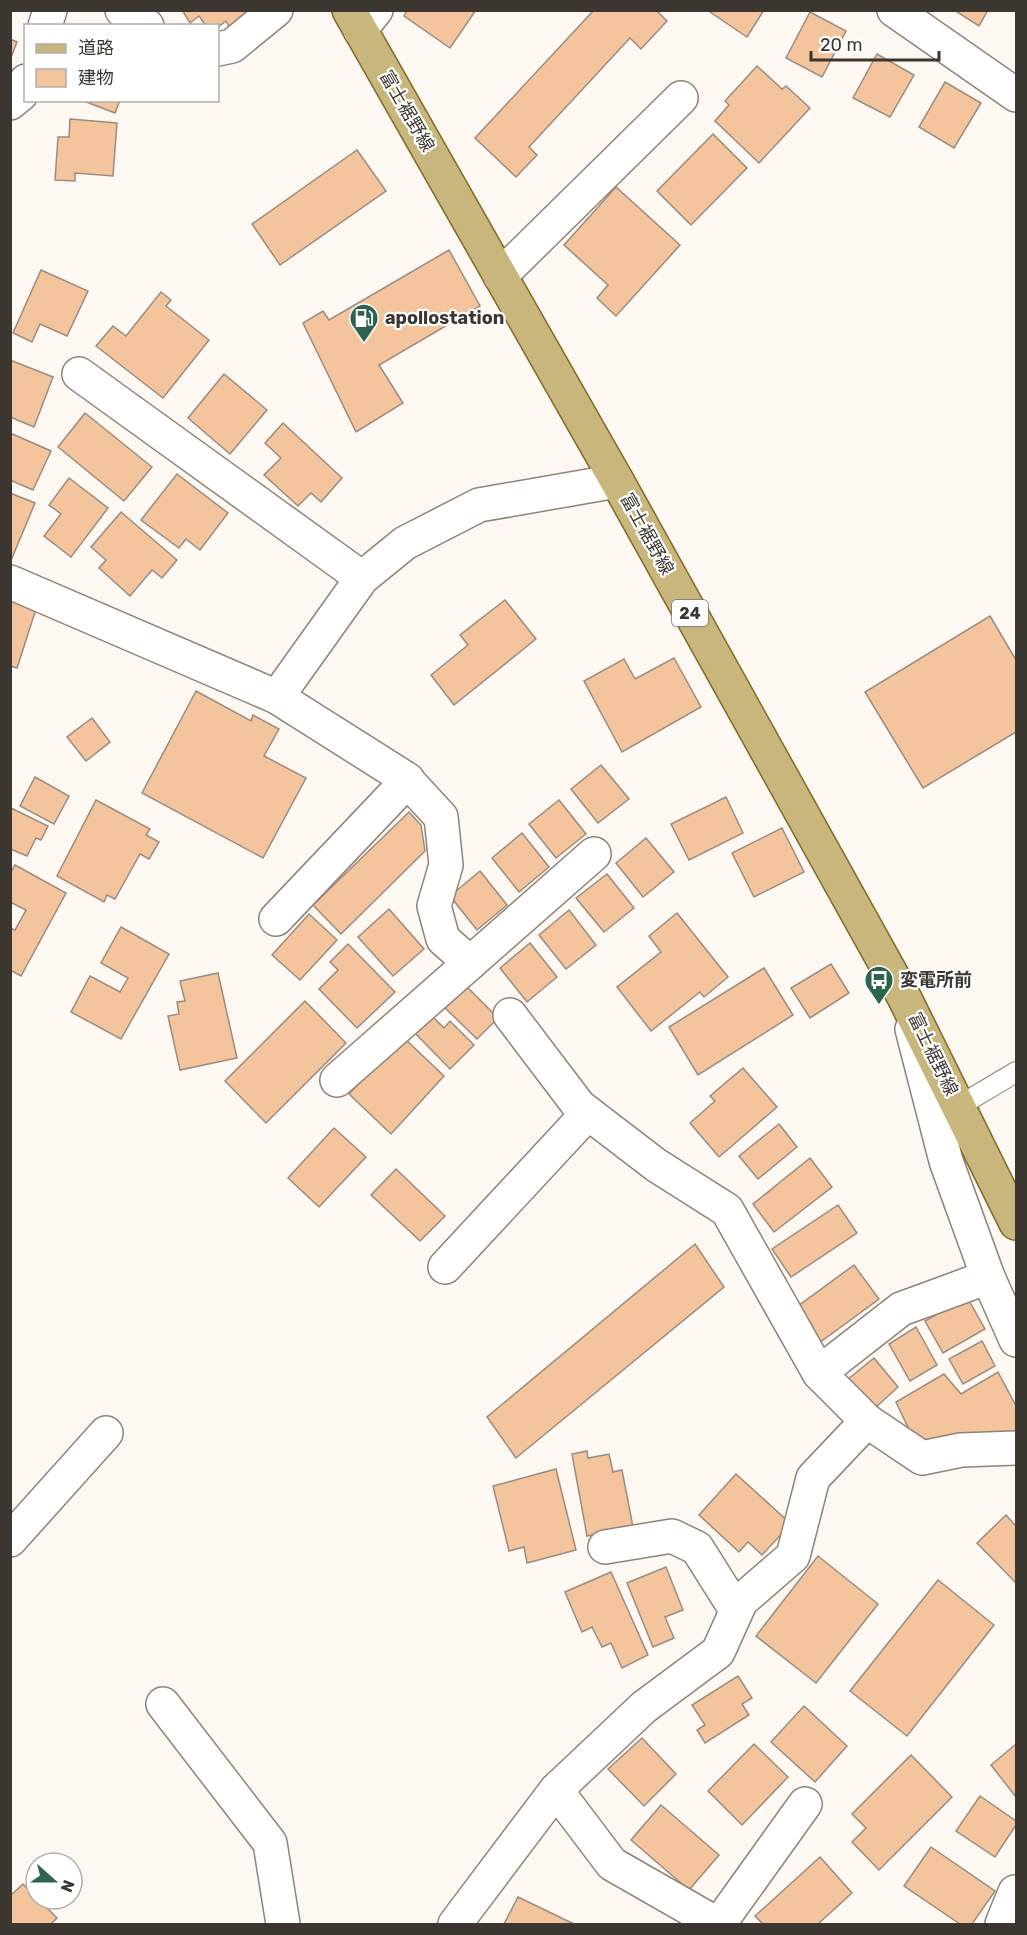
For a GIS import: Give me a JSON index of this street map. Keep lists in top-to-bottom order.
{
  "streets": {
    "main road": ["富士裾野線", "24"]
  },
  "places": {
    "fuel station": ["apollostation"],
    "bus stop": ["変電所前"]
  },
  "legend": ["道路", "建物"],
  "scale_bar": "20 m",
  "north": "right"
}
